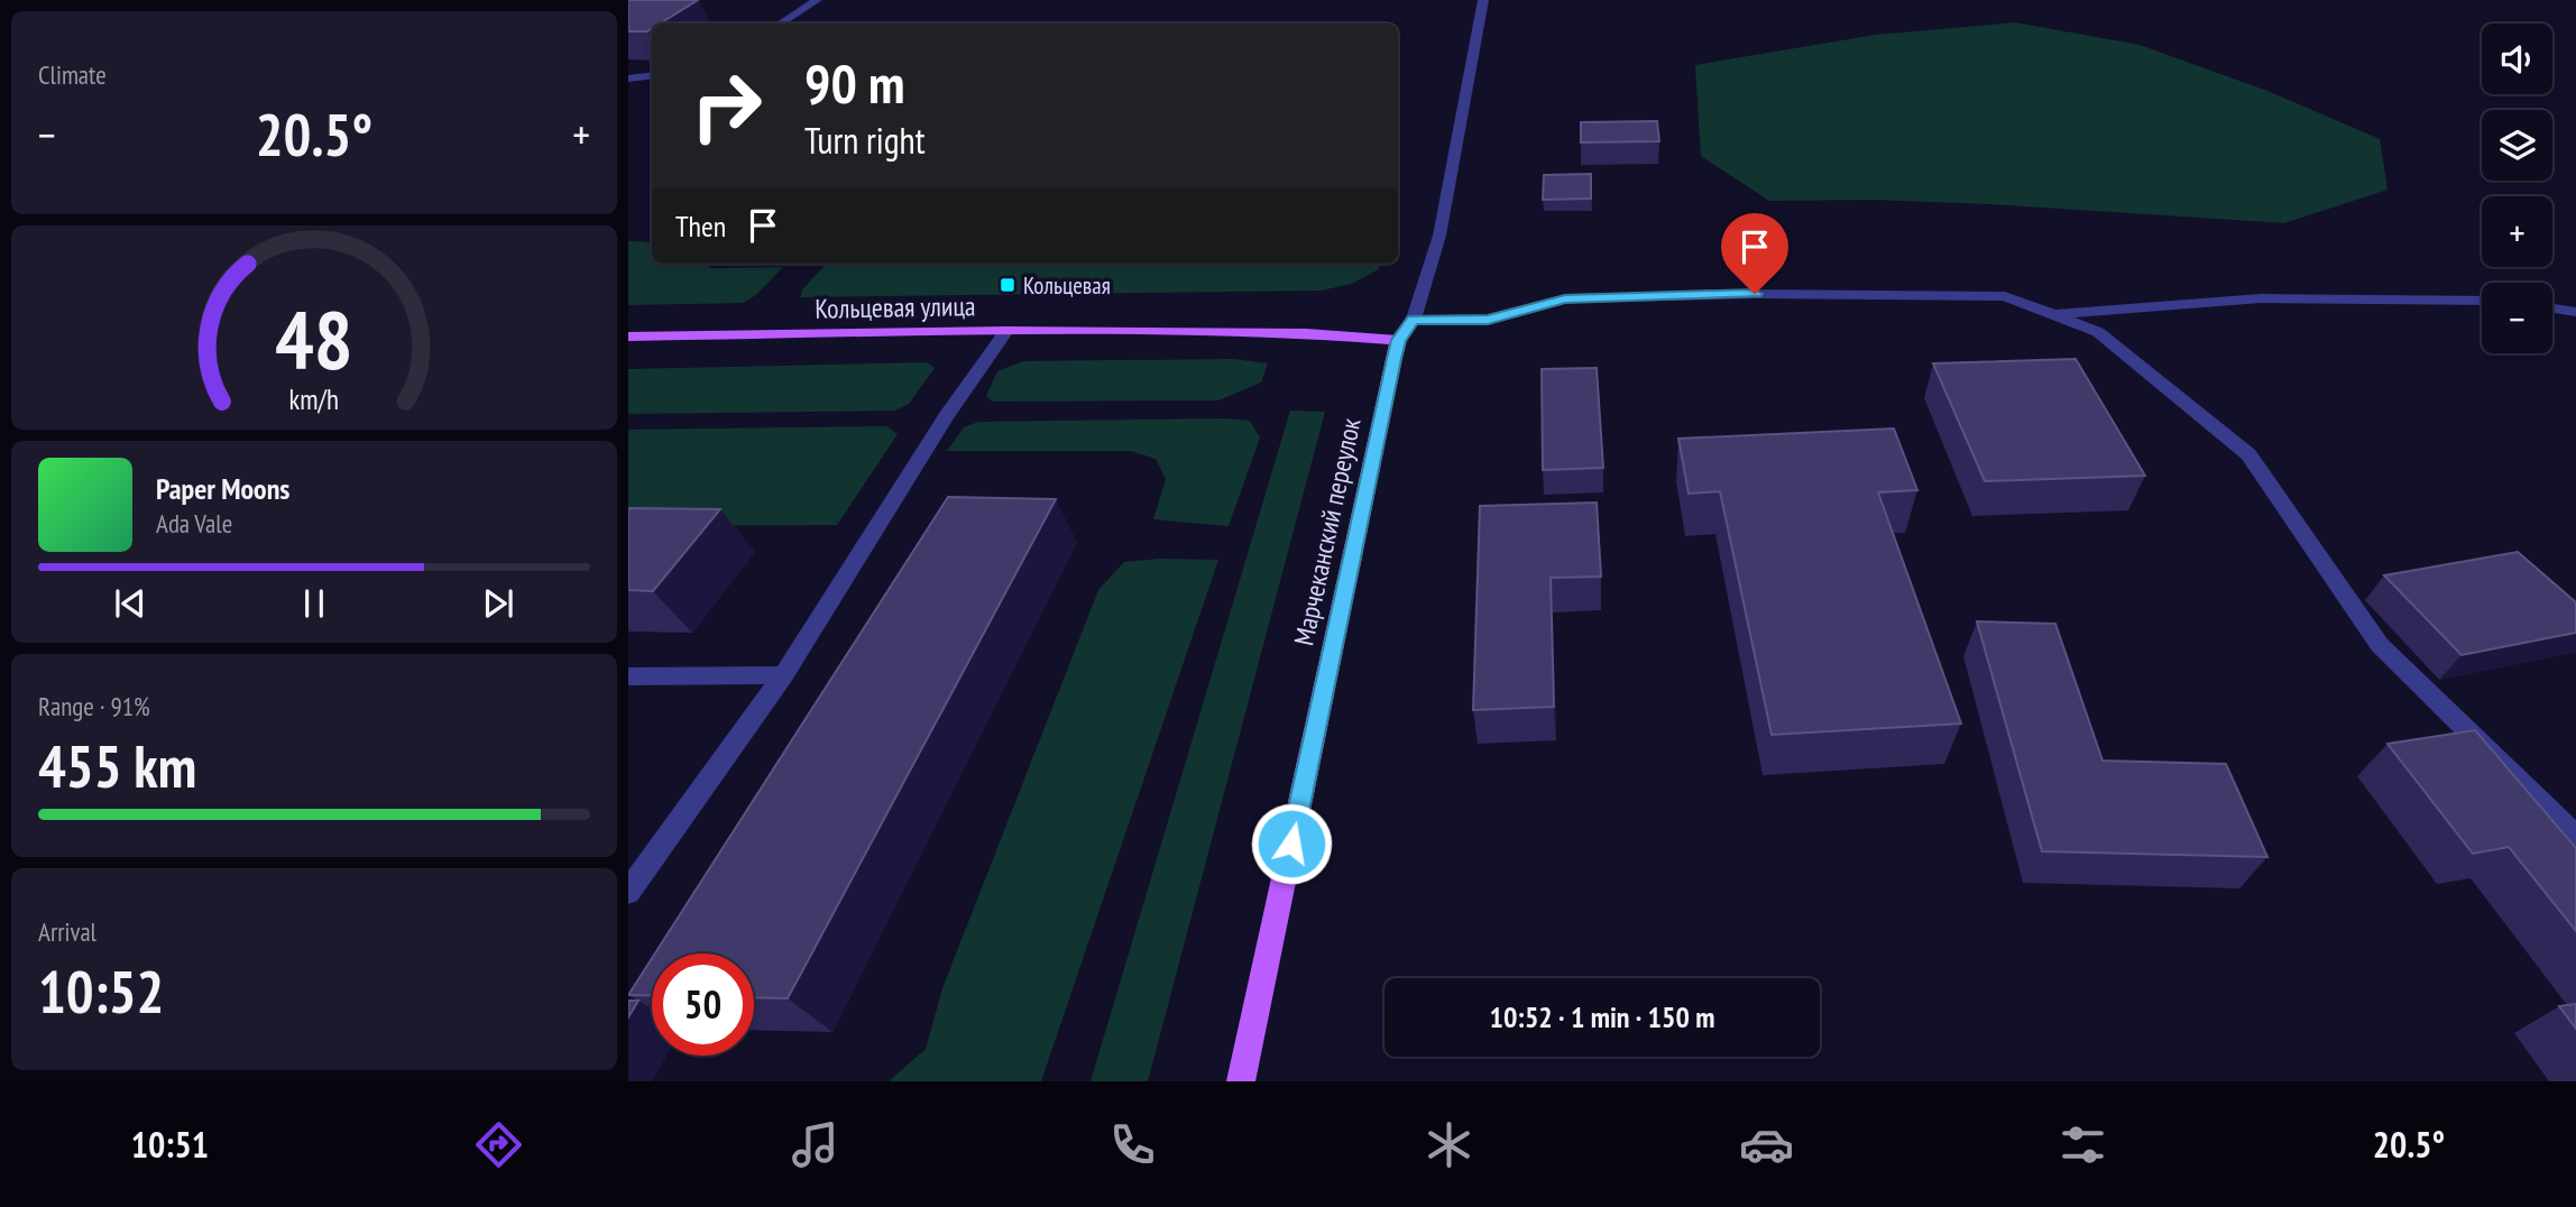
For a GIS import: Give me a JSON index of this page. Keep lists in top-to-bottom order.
{
  "streets": {
    "main road": ["Кольцевая улица", "Марчеканский переулок"]
  },
  "crossings": [
    ["Кольцевая улица", "Марчеканский переулок"]
  ],
  "places": {
    "transit": ["Кольцевая"]
  },
  "page": {
    "tile": [
      "Climate",
      ["Range · 91%", "455 km"],
      ["Arrival", "10:52"]
    ],
    "map_buttons": ["+", "−"],
    "turn": ["90 m", "Turn right"],
    "heat": ["−", "20.5°", "+"],
    "then": "Then",
    "song": ["Paper Moons", "Ada Vale"],
    "limit": "50",
    "trip": "10:52 · 1 min · 150 m",
    "tabs": ["10:51", "20.5°"],
    "gauge": ["48", "km/h"]
  }
}
